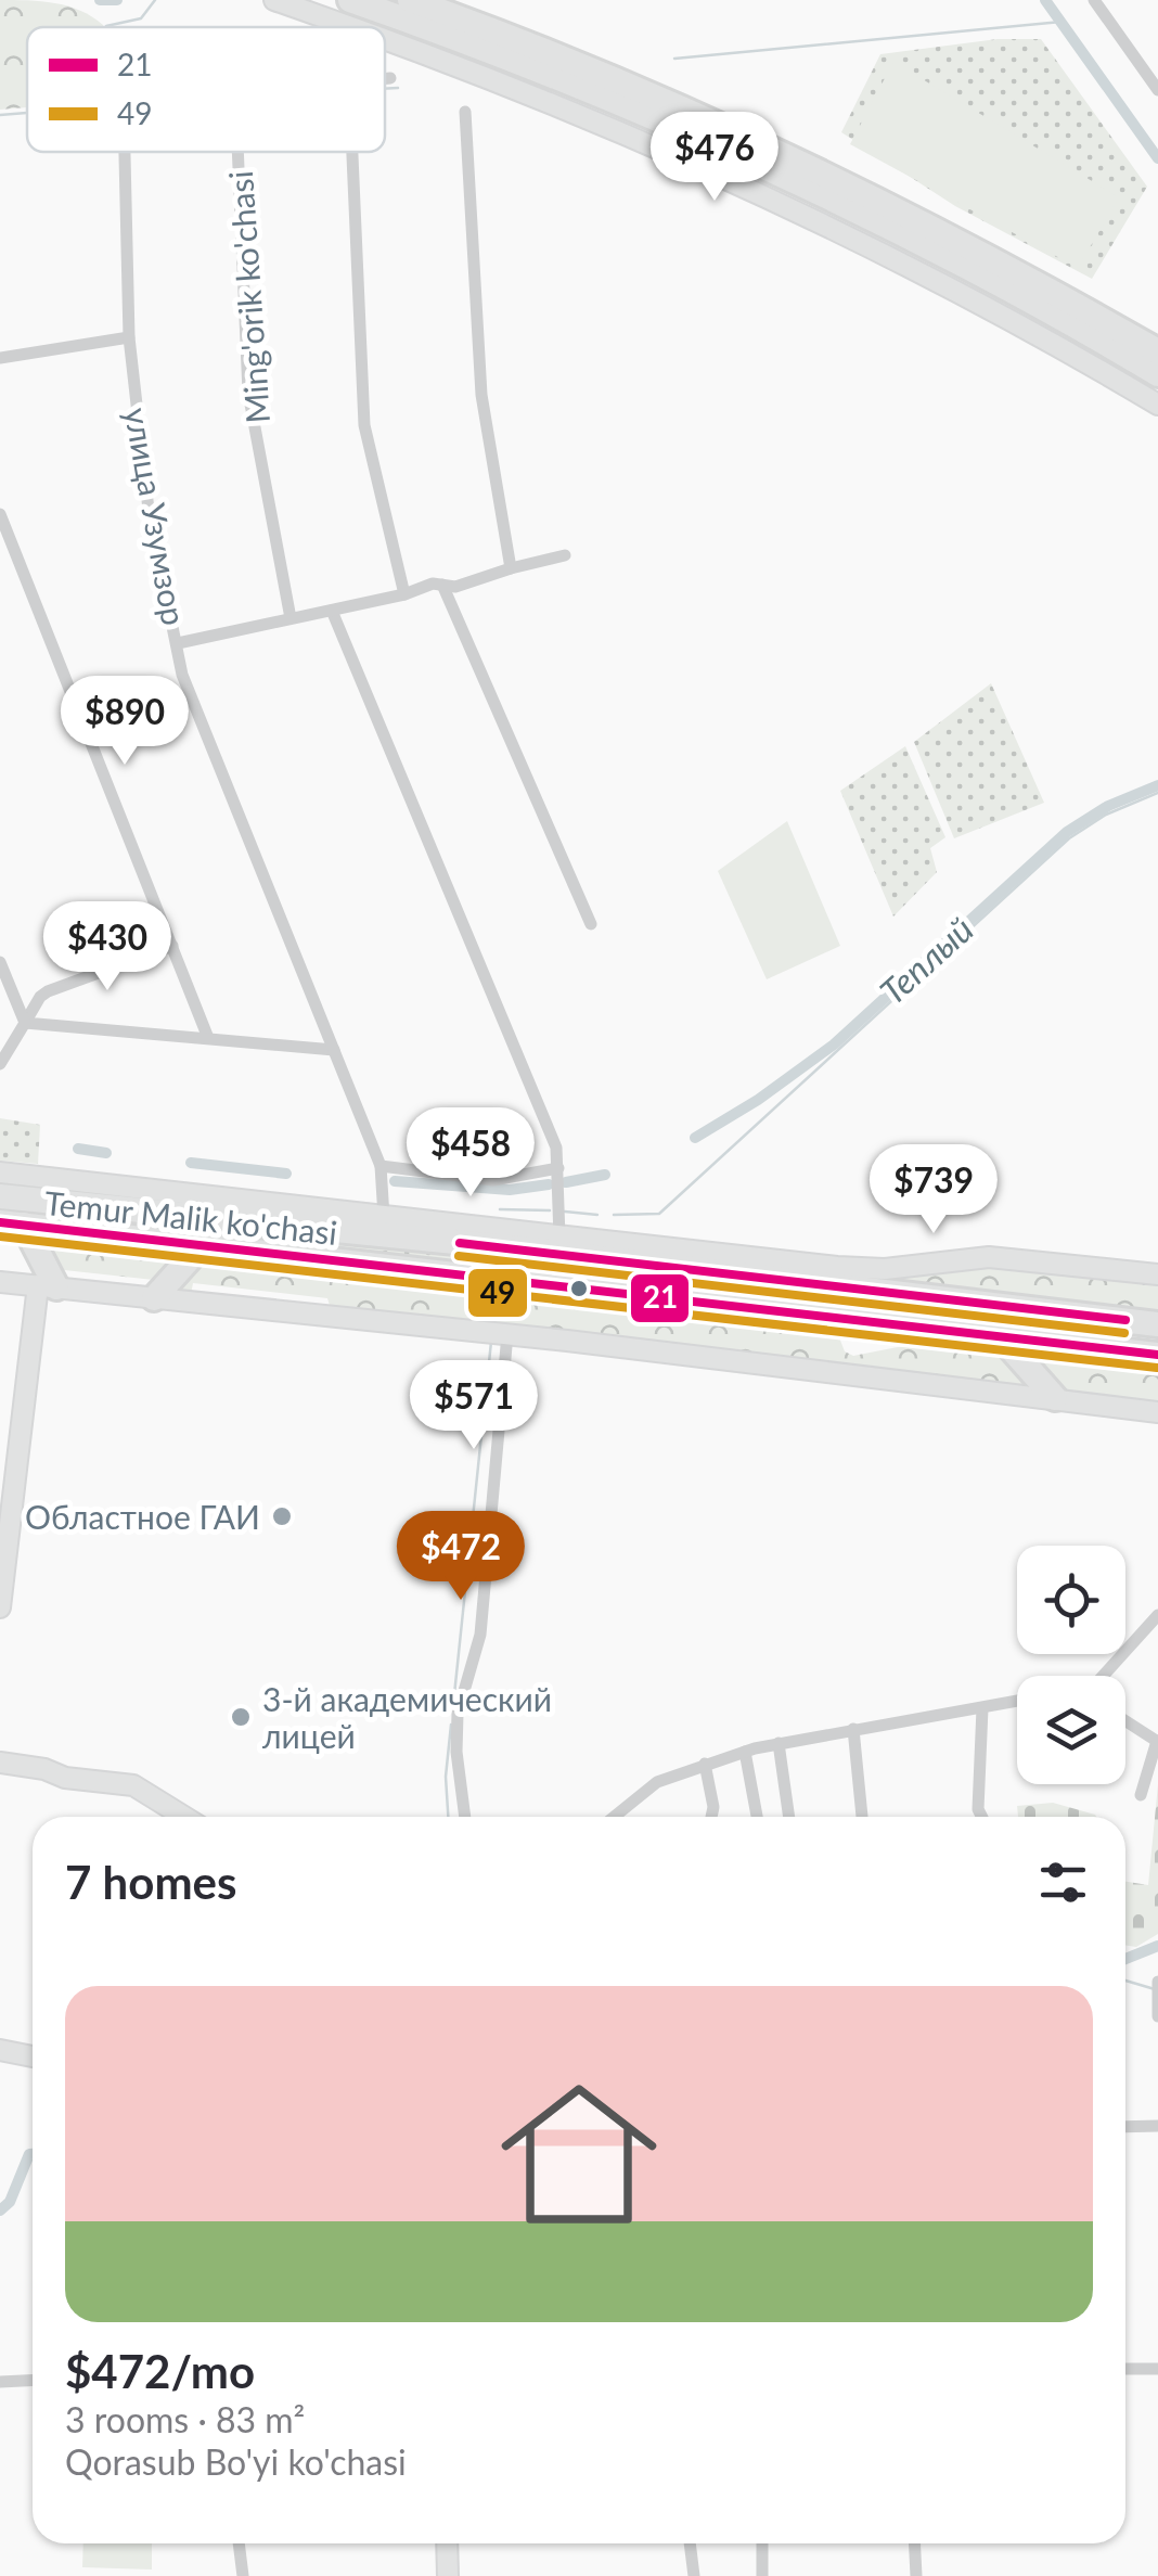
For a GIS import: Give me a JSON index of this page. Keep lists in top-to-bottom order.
{
  "streets": {
    "highway": ["Temur Malik ko'chasi"],
    "street": ["Ming'orik ko'chasi", "улица Узумзор"]
  },
  "water": ["Теплый"],
  "places": ["Областное ГАИ", "3-й академический лицей"],
  "lines": ["transit line 21", "transit line 49"],
  "legend": ["21", "49"],
  "page": {
    "price": [
      "$476",
      "$890",
      "$430",
      "$458",
      "$739",
      "$571",
      "$472"
    ],
    "heading": "7 homes",
    "list": [
      {
        "name": "$472/mo",
        "note": "3 rooms · 83 m² · Qorasub Bo'yi ko'chasi"
      }
    ]
  }
}
